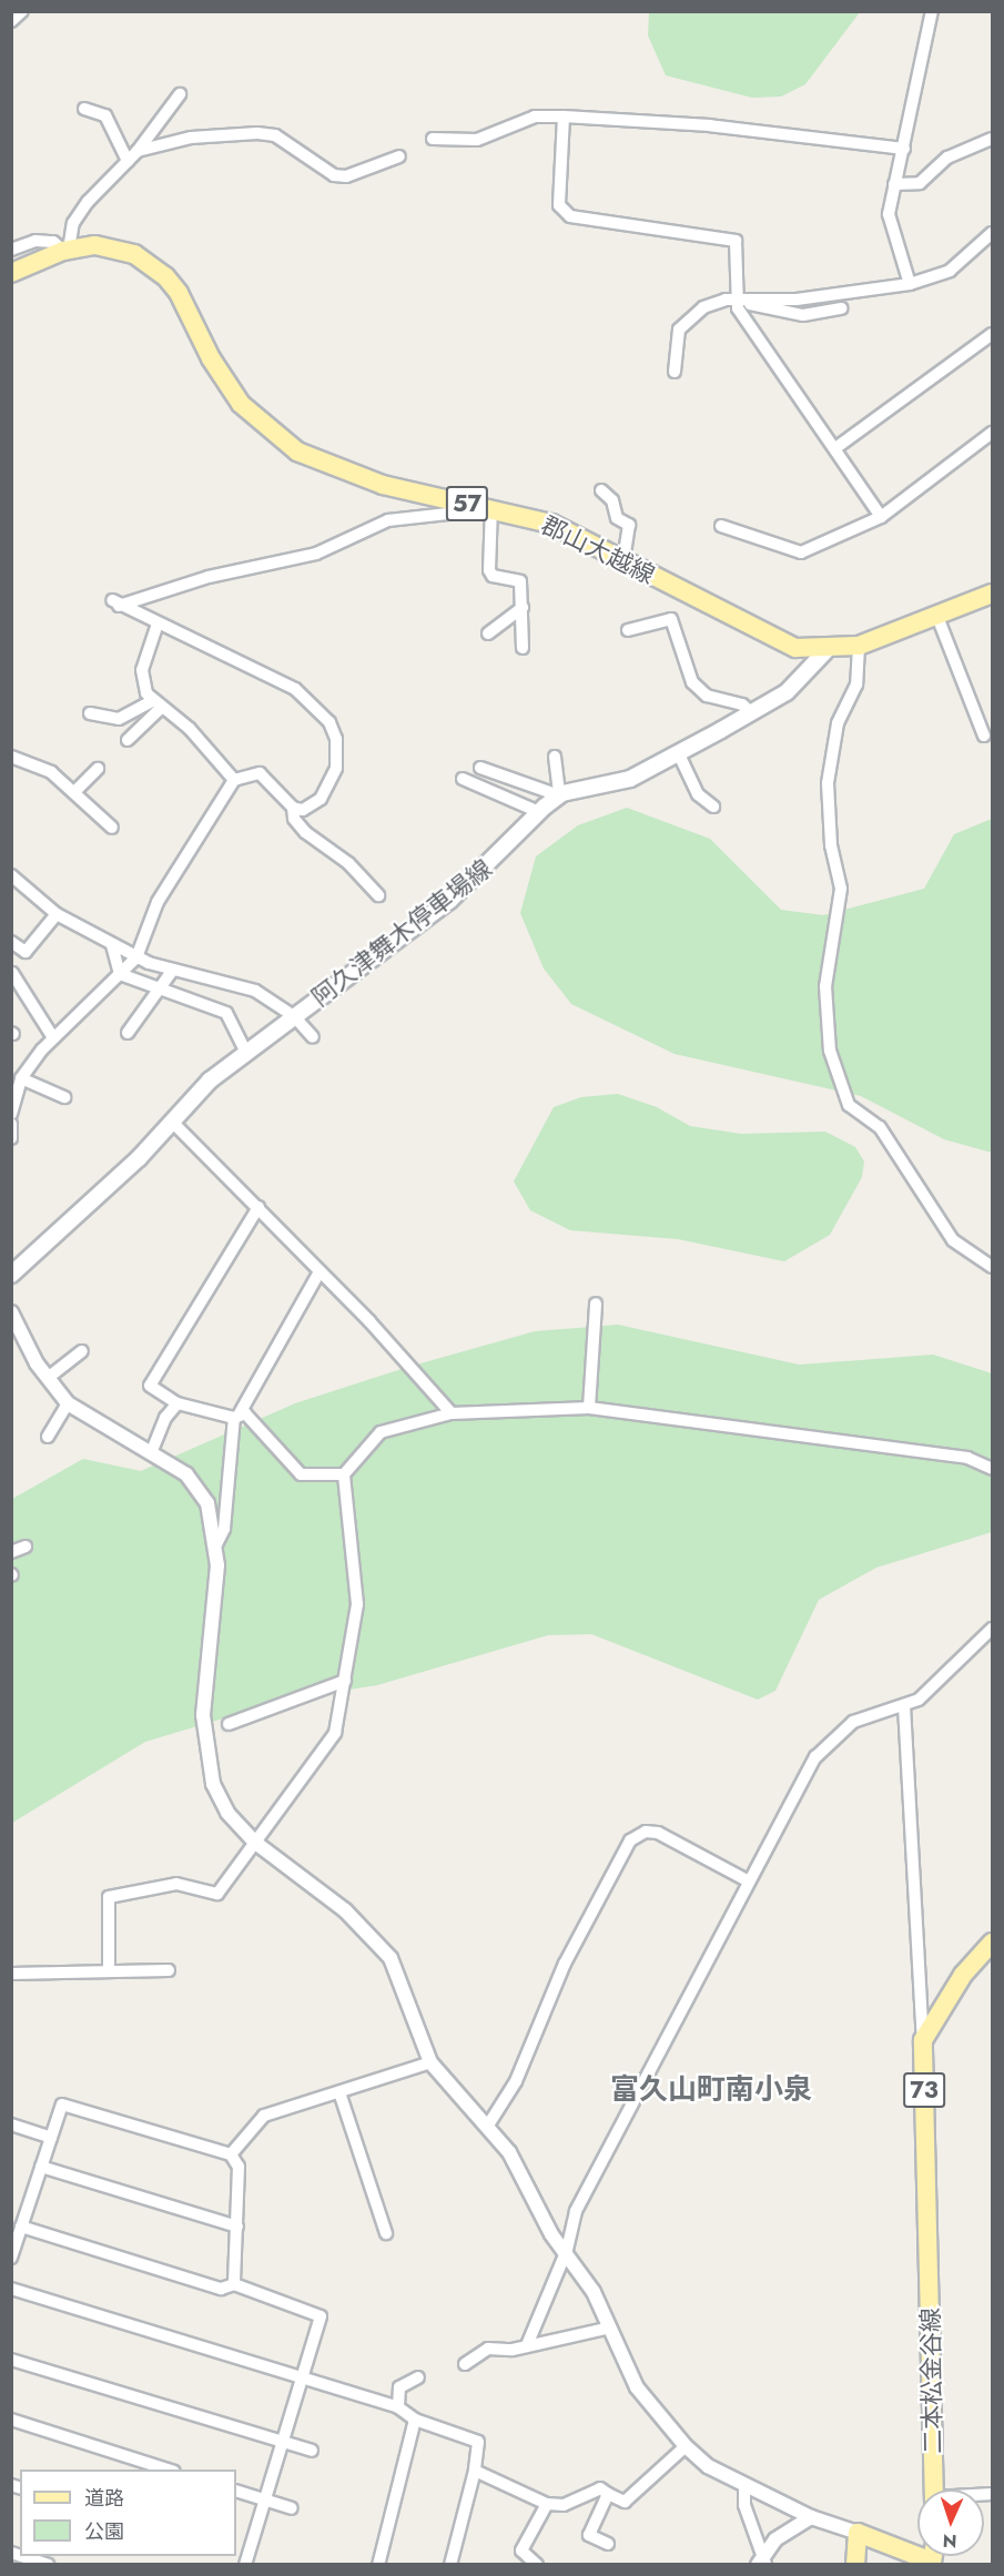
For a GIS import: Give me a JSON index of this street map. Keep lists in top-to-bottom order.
{
  "streets": {
    "main road": [
      "57",
      "郡山大越線",
      "阿久津舞木停車場線",
      "73",
      "二本松金谷線"
    ]
  },
  "crossings": [
    ["郡山大越線", "阿久津舞木停車場線"],
    ["73", "二本松金谷線"]
  ],
  "districts": ["富久山町南小泉"],
  "legend": ["道路", "公園"],
  "north": "bottom"
}
